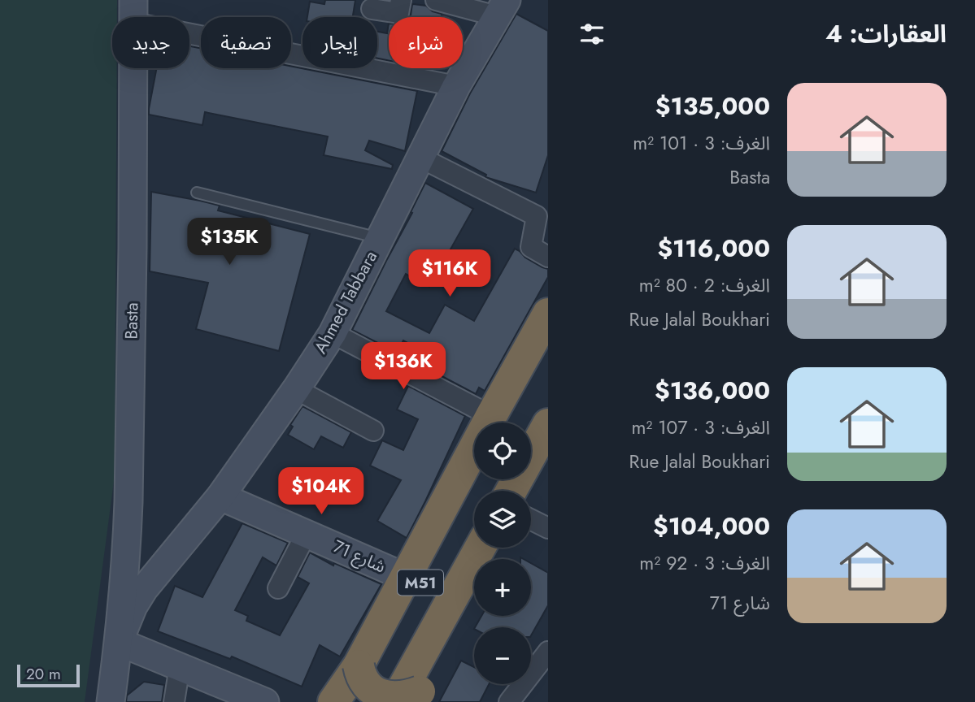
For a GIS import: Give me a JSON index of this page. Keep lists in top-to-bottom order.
{
  "streets": {
    "highway": ["M51"],
    "street": ["Ahmed Tabbara", "Basta", "شارع 71"]
  },
  "crossings": [
    ["Ahmed Tabbara", "Basta"],
    ["Ahmed Tabbara", "شارع 71"]
  ],
  "scale_bar": "20 m",
  "page": {
    "heading": "العقارات: 4",
    "chip": [
      "شراء",
      "إيجار",
      "تصفية",
      "جديد"
    ],
    "list": [
      {
        "name": "$135,000",
        "note": "الغرف: 3 · 101 m² · Basta"
      },
      {
        "name": "$116,000",
        "note": "الغرف: 2 · 80 m² · Rue Jalal Boukhari"
      },
      {
        "name": "$136,000",
        "note": "الغرف: 3 · 107 m² · Rue Jalal Boukhari"
      },
      {
        "name": "$104,000",
        "note": "الغرف: 3 · 92 m² · شارع 71"
      }
    ],
    "price": [
      "$135K",
      "$116K",
      "$136K",
      "$104K"
    ],
    "map_buttons": ["+", "−"],
    "scale": "20 m"
  }
}
